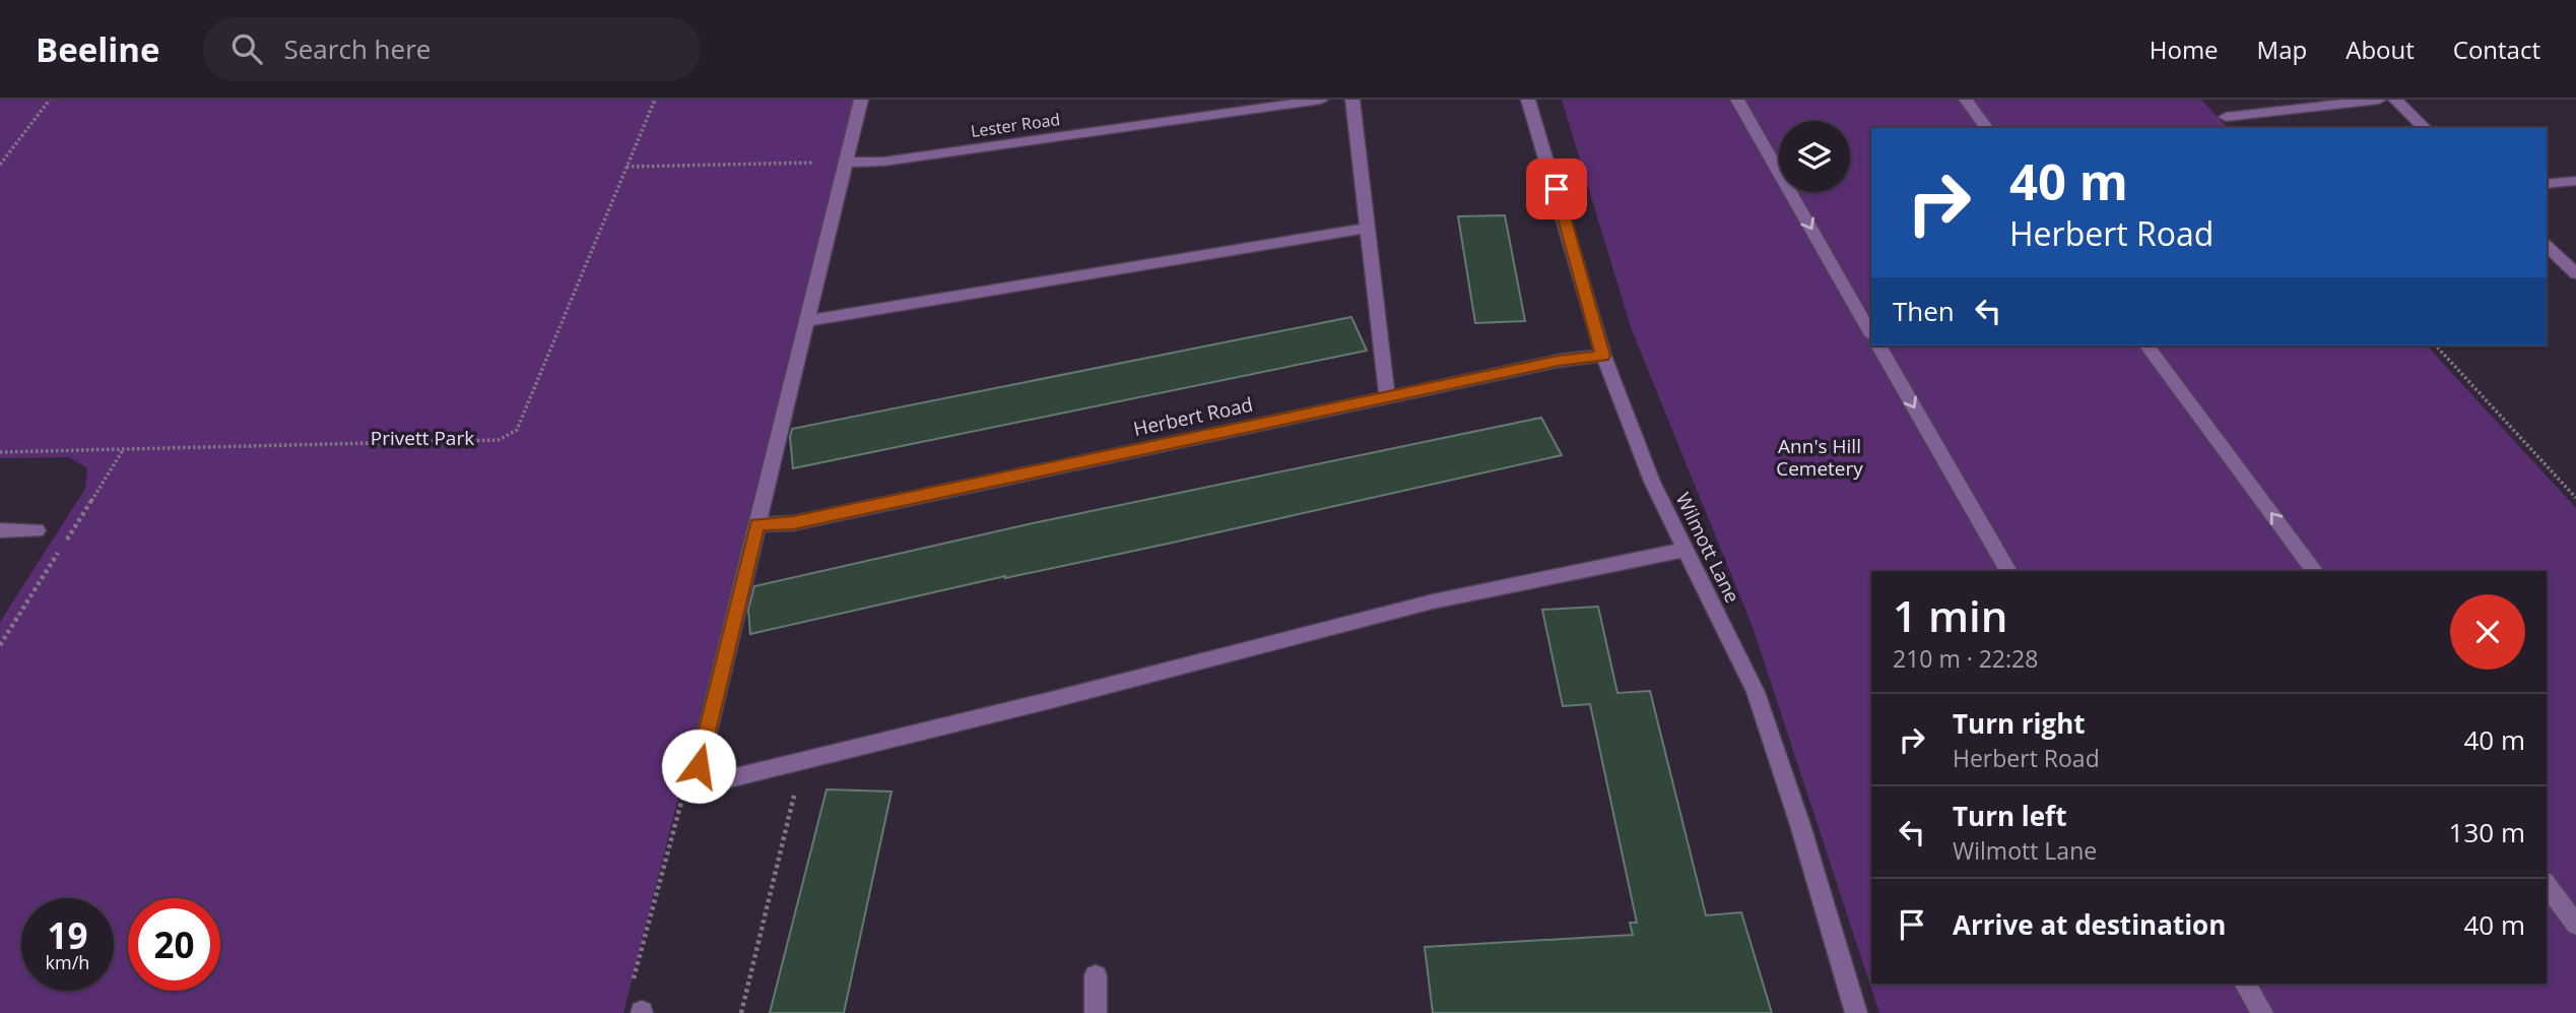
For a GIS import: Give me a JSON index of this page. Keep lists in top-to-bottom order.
{
  "streets": {
    "street": ["Lester Road", "Herbert Road", "Wilmott Lane"]
  },
  "crossings": [
    ["Herbert Road", "Wilmott Lane"]
  ],
  "parks": ["Privett Park", "Ann's Hill Cemetery"],
  "page": {
    "header": "Beeline",
    "search": "Search here",
    "nav": [
      "Home",
      "Map",
      "About",
      "Contact"
    ],
    "turn": ["40 m", "Herbert Road"],
    "then": "Then",
    "heading": ["1 min", "210 m · 22:28"],
    "list": [
      {
        "name": "Turn right",
        "note": "Herbert Road",
        "value": "40 m"
      },
      {
        "name": "Turn left",
        "note": "Wilmott Lane",
        "value": "130 m"
      },
      {
        "name": "Arrive at destination",
        "value": "40 m"
      }
    ],
    "speed": "19 km/h",
    "limit": "20"
  }
}
